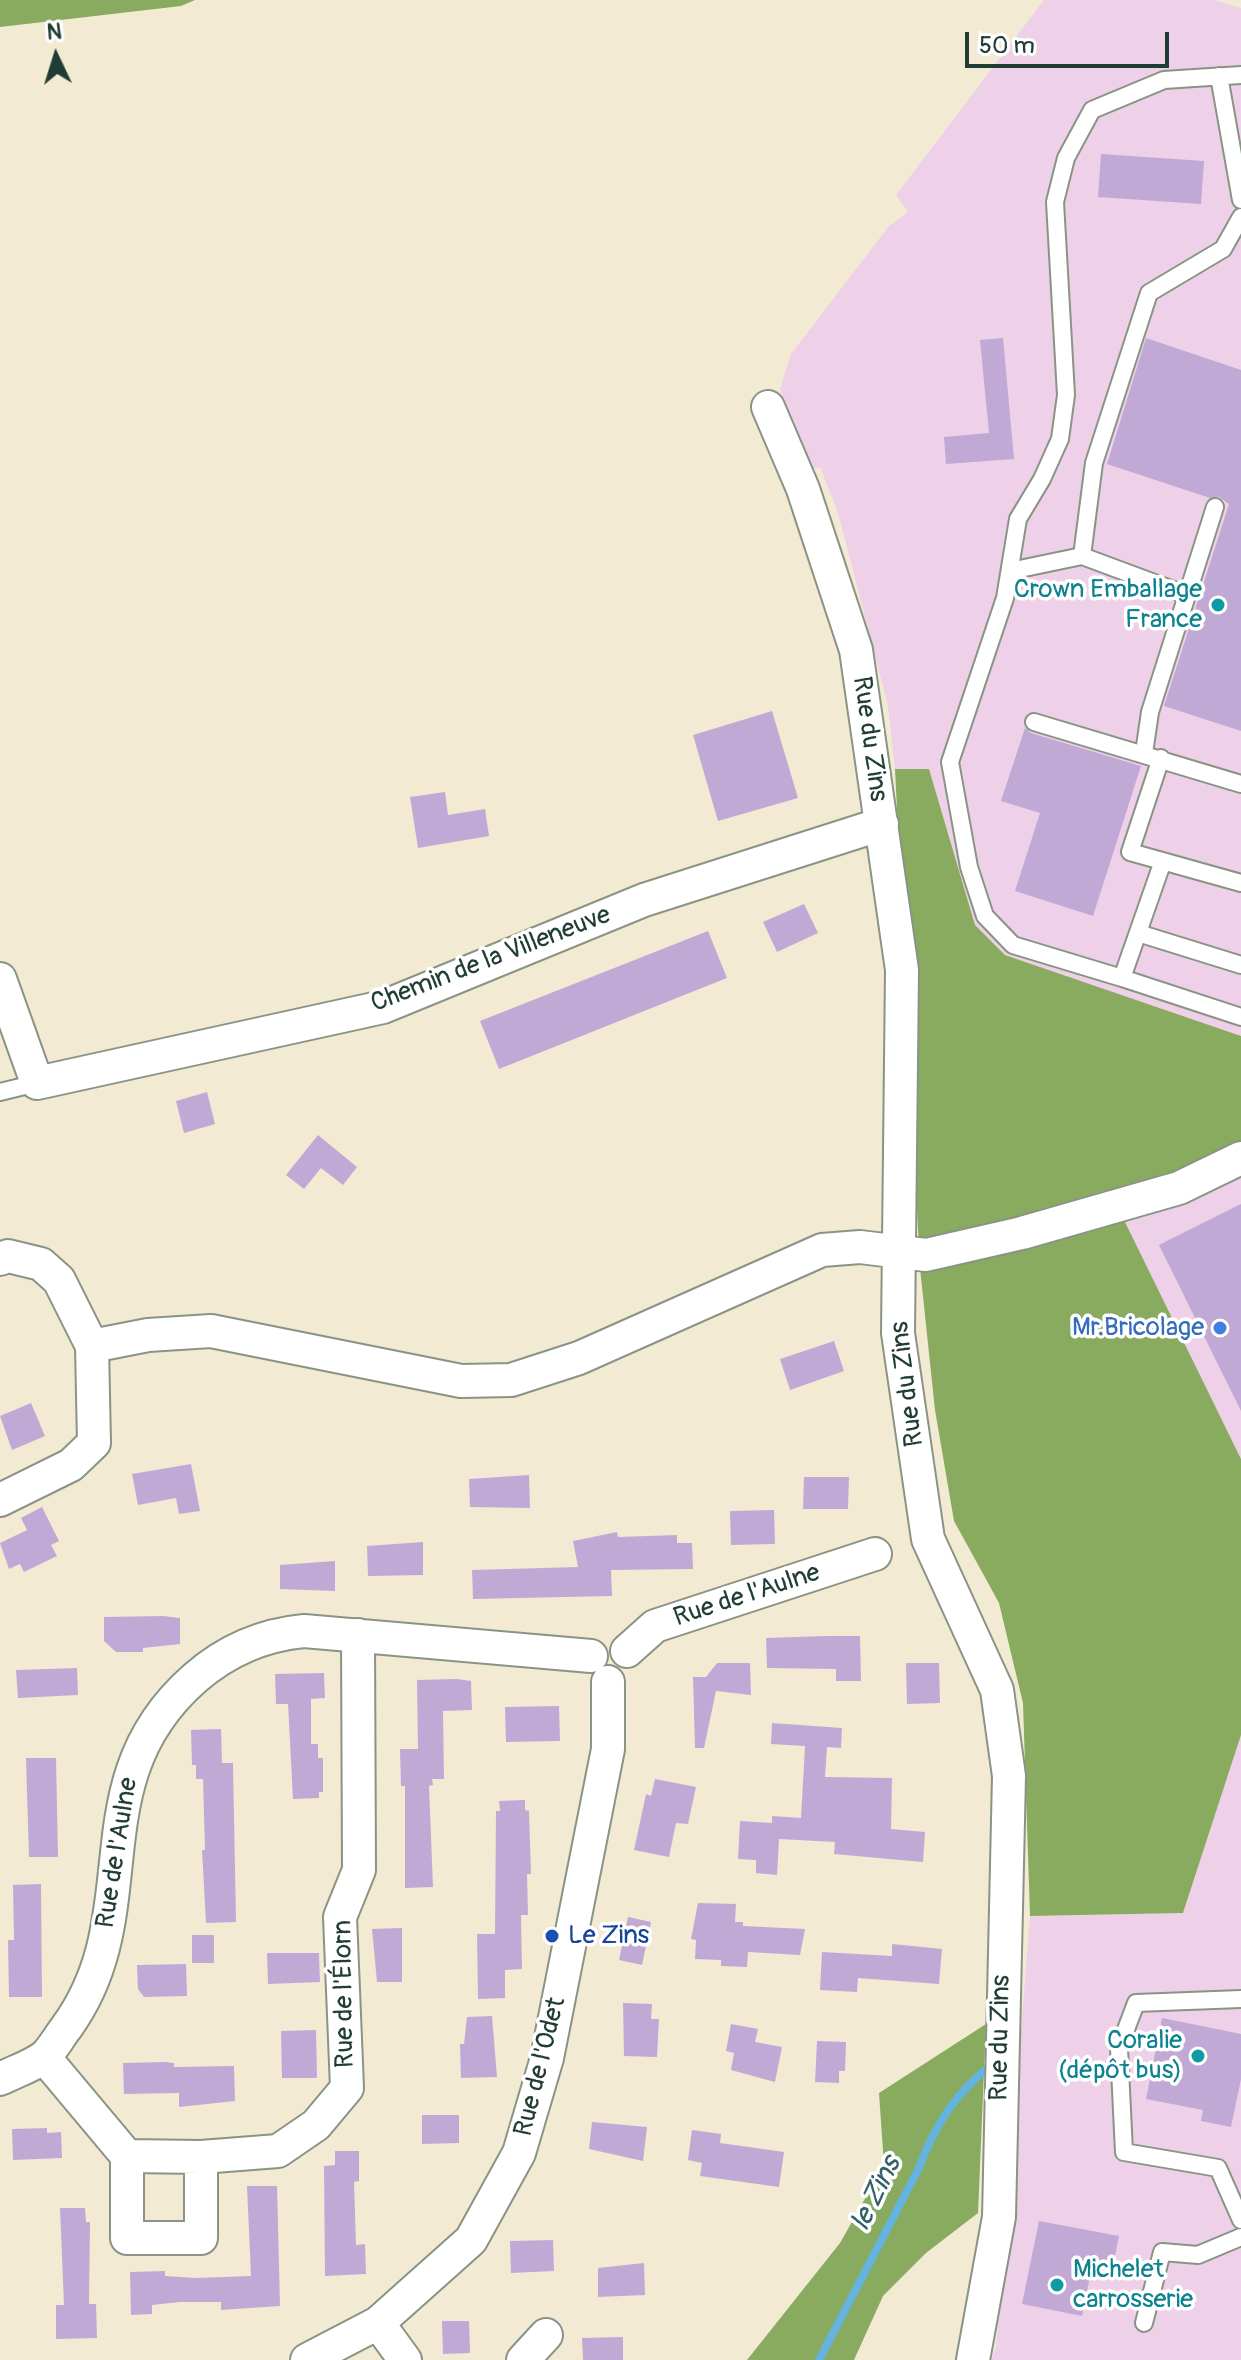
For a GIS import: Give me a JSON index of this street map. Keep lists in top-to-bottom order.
{
  "streets": {
    "street": [
      "Rue du Zins",
      "Chemin de la Villeneuve",
      "Rue de l'Aulne",
      "Rue de l'Élorn",
      "Rue de l'Odet"
    ]
  },
  "crossings": [
    ["Rue du Zins", "Chemin de la Villeneuve"],
    ["Rue de l'Aulne", "Rue de l'Élorn"],
    ["Rue de l'Aulne", "Rue de l'Odet"]
  ],
  "water": ["le Zins"],
  "places": [
    "Crown Emballage France",
    "Mr.Bricolage",
    "Le Zins",
    "Coralie (dépôt bus)",
    "Michelet carrosserie"
  ],
  "scale_bar": "50 m",
  "north": "top"
}
